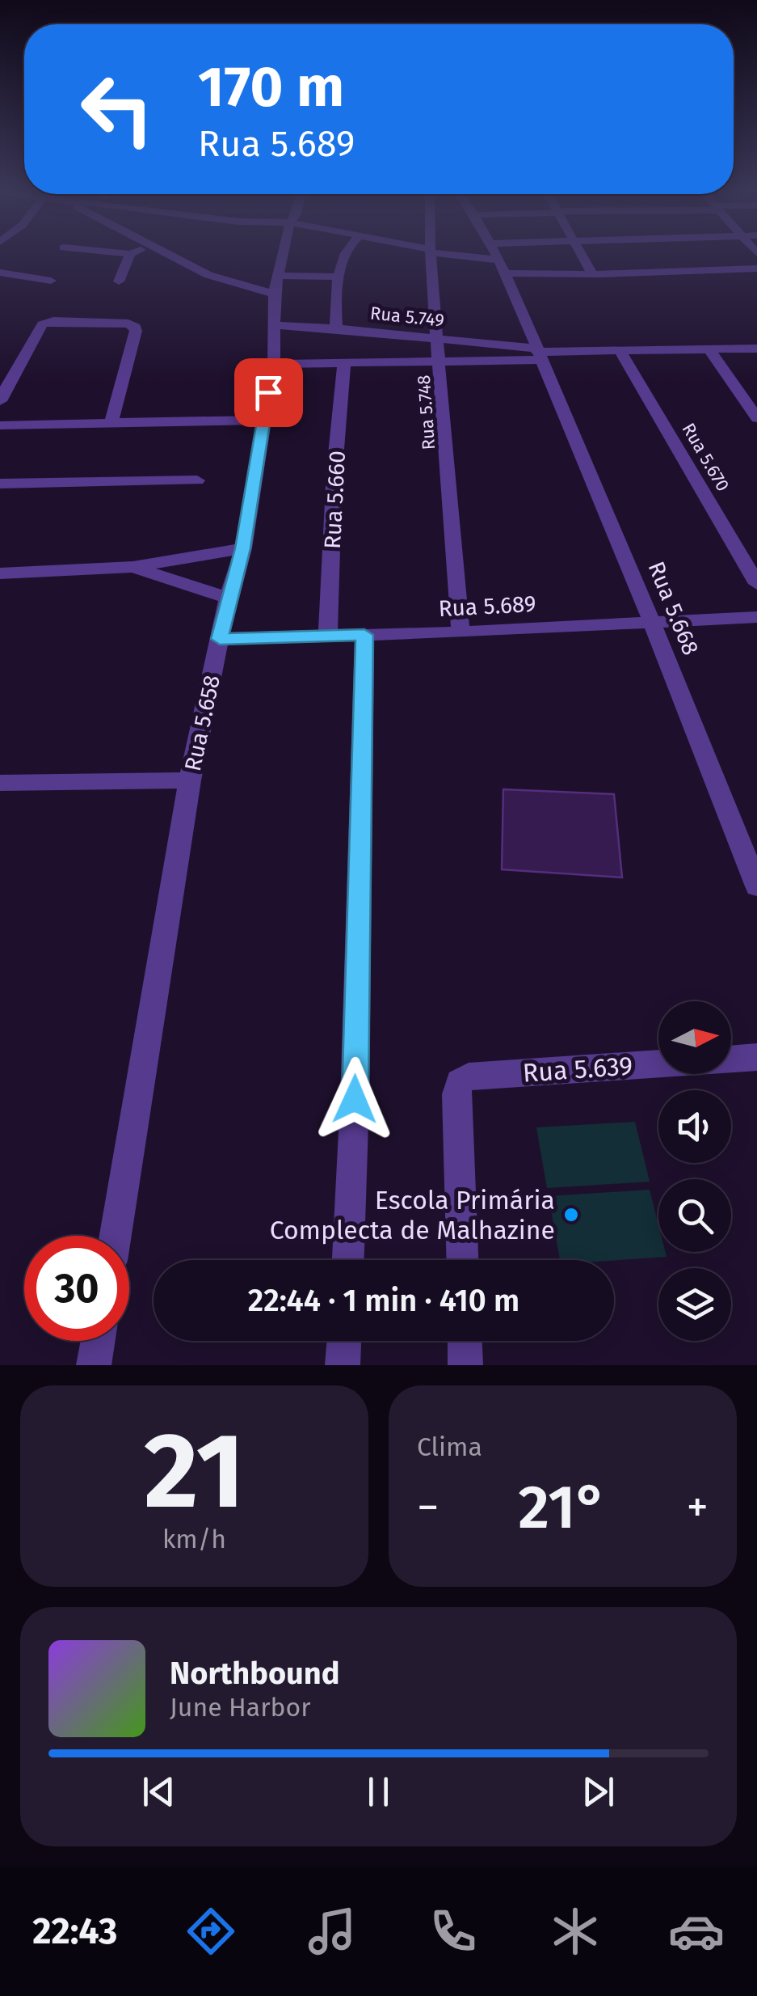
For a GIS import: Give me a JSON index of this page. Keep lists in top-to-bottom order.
{
  "streets": {
    "street": [
      "Rua 5.749",
      "Rua 5.748",
      "Rua 5.670",
      "Rua 5.660",
      "Rua 5.689",
      "Rua 5.668",
      "Rua 5.658",
      "Rua 5.639"
    ]
  },
  "crossings": [
    ["Rua 5.749", "Rua 5.748"],
    ["Rua 5.749", "Rua 5.668"],
    ["Rua 5.749", "Rua 5.658"],
    ["Rua 5.748", "Rua 5.689"],
    ["Rua 5.660", "Rua 5.689"],
    ["Rua 5.689", "Rua 5.668"],
    ["Rua 5.689", "Rua 5.658"]
  ],
  "places": ["Escola Primária Complecta de Malhazine"],
  "north": "right",
  "page": {
    "turn": ["170 m", "Rua 5.689"],
    "limit": "30",
    "trip": "22:44 · 1 min · 410 m",
    "tile": [
      ["21", "km/h"],
      "Clima"
    ],
    "heat": ["−", "21°", "+"],
    "song": ["Northbound", "June Harbor"],
    "tabs": "22:43"
  }
}
